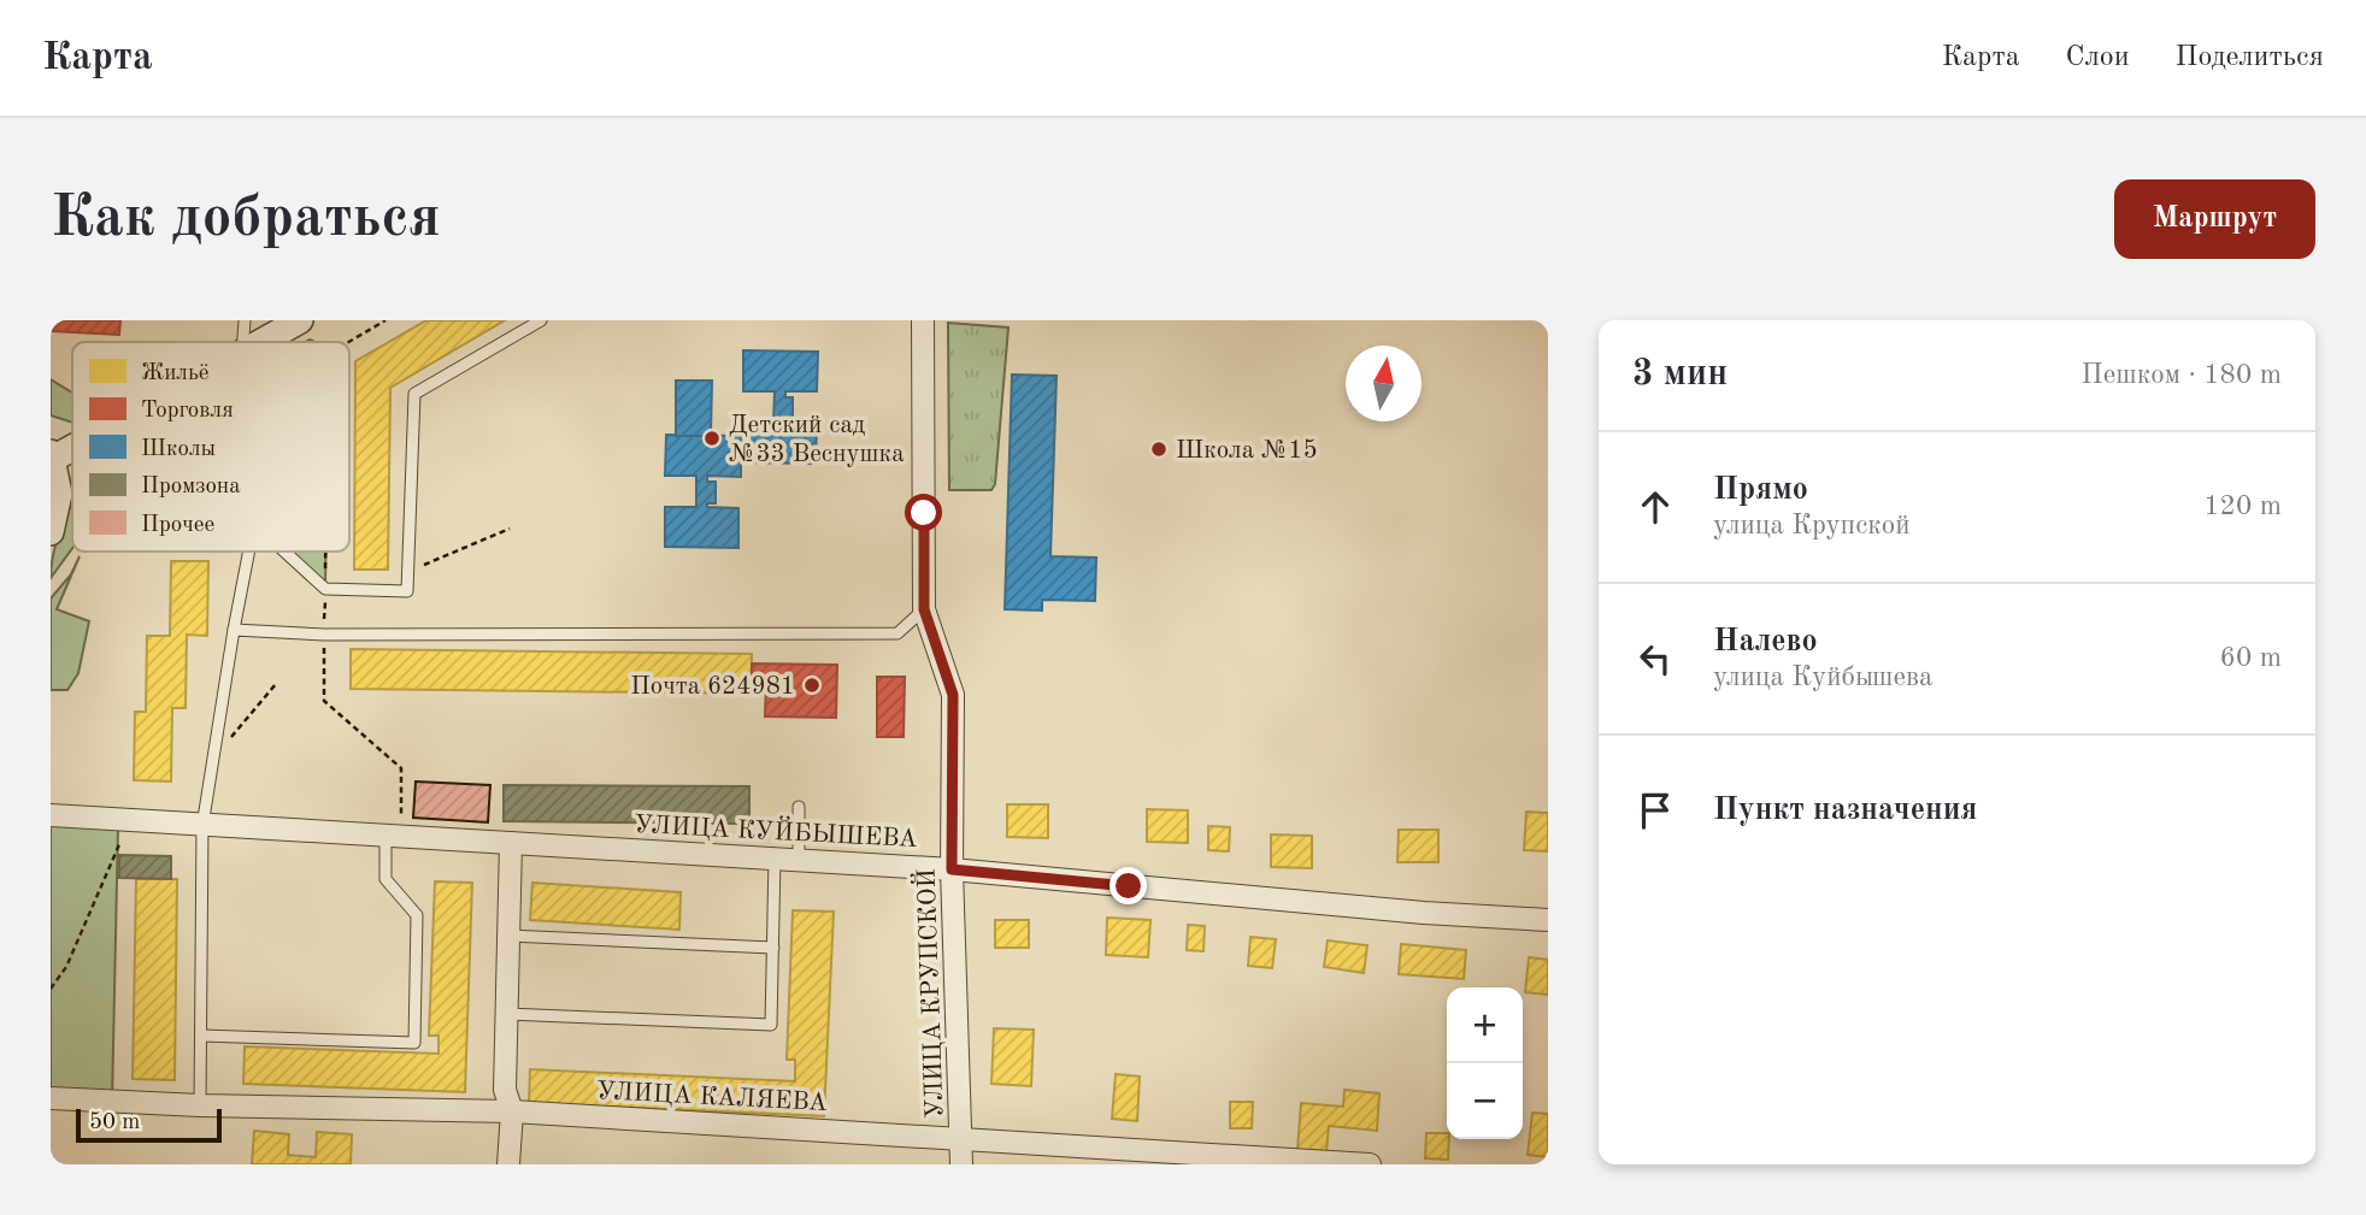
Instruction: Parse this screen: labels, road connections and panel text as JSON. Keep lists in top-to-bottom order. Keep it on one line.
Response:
{"streets":{"street":["УЛИЦА КУЙБЫШЕВА","УЛИЦА КРУПСКОЙ","УЛИЦА КАЛЯЕВА"]},"crossings":[["УЛИЦА КУЙБЫШЕВА","УЛИЦА КРУПСКОЙ"],["УЛИЦА КРУПСКОЙ","УЛИЦА КАЛЯЕВА"]],"places":["Детский сад №33 Веснушка","Школа №15","Почта 624981"],"legend":["Жильё","Торговля","Школы","Промзона","Прочее"],"scale_bar":"50 m","north":"top","page":{"header":"Карта","nav":["Карта","Слои","Поделиться"],"buttons":"Маршрут","title":"Как добраться","heading":["3 мин","Пешком · 180 m"],"list":[["Прямо","улица Крупской","120 m"],["Налево","улица Куйбышева","60 m"],"Пункт назначения"],"map_buttons":["+","−"],"scale":"50 m"}}
